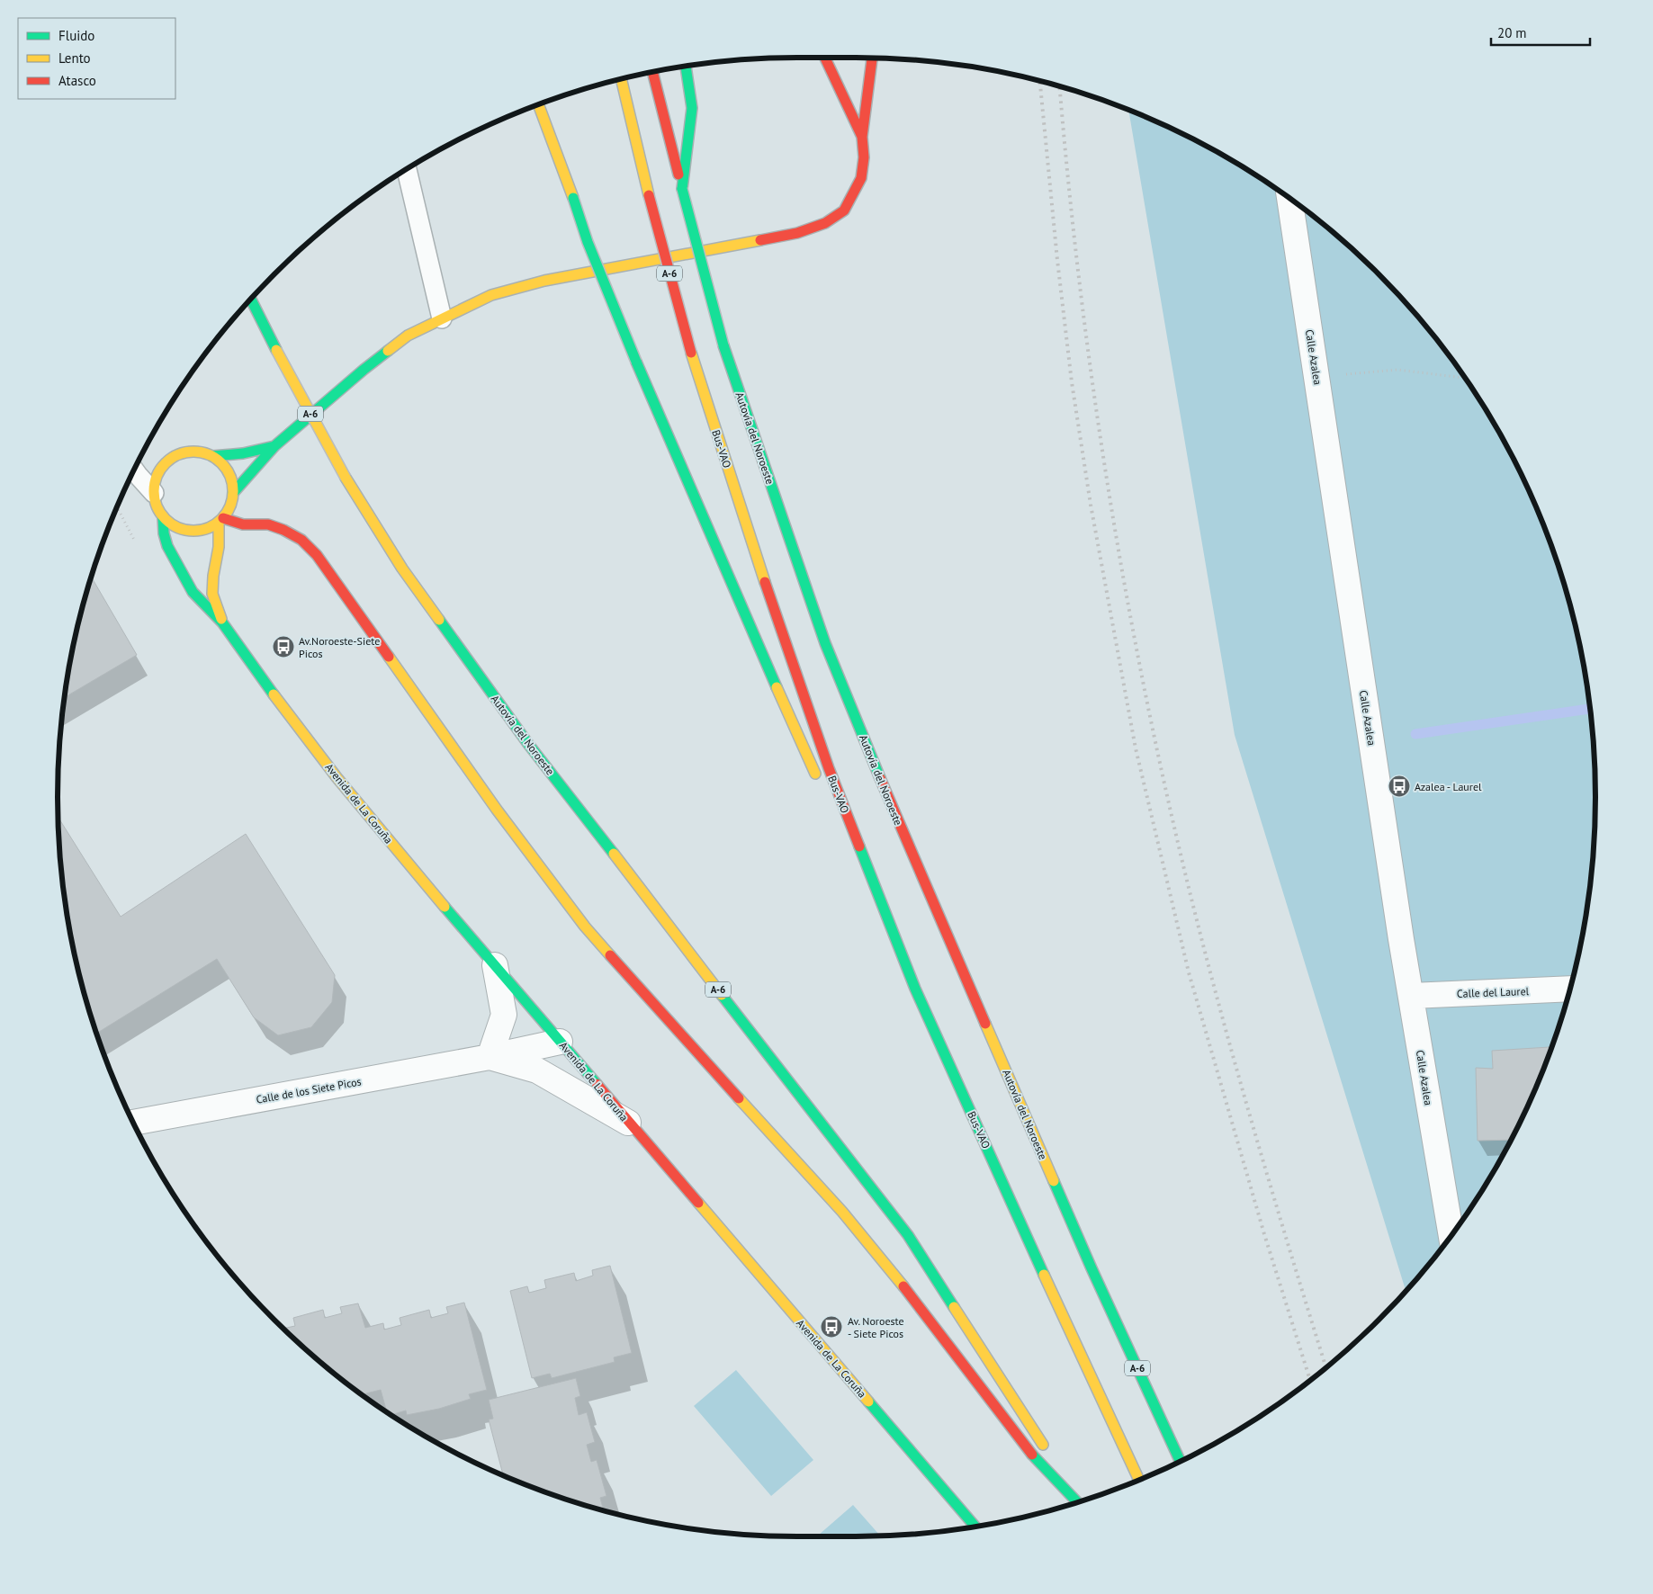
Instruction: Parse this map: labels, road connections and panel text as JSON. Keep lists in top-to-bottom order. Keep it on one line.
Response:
{"streets":{"main road":["A-6","Autovía del Noroeste","Bus-VAO","Avenida de La Coruña"],"street":["Calle Azalea","Calle del Laurel","Calle de los Siete Picos"]},"crossings":[["Calle Azalea","Calle del Laurel"],["Avenida de La Coruña","Calle de los Siete Picos"]],"places":{"bus stop":["Av.Noroeste-Siete Picos","Azalea - Laurel","Av. Noroeste - Siete Picos"]},"legend":["Fluido","Lento","Atasco"],"scale_bar":"20 m"}
